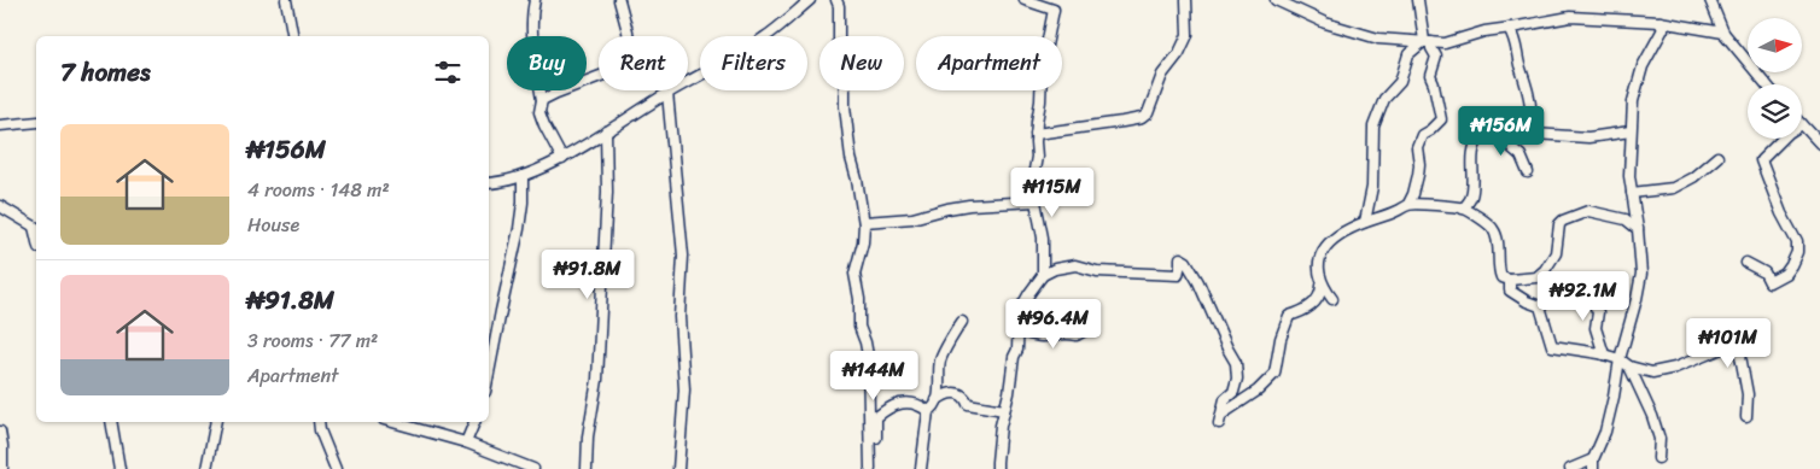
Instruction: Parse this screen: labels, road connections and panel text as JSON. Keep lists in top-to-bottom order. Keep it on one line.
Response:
{"north":"right","page":{"chip":["Buy","Rent","Filters","New","Apartment"],"heading":"7 homes","price":["₦156M","₦115M","₦91.8M","₦92.1M","₦96.4M","₦101M","₦144M"],"list":[{"name":"₦156M","note":"4 rooms · 148 m² · House"},{"name":"₦91.8M","note":"3 rooms · 77 m² · Apartment"}]}}
